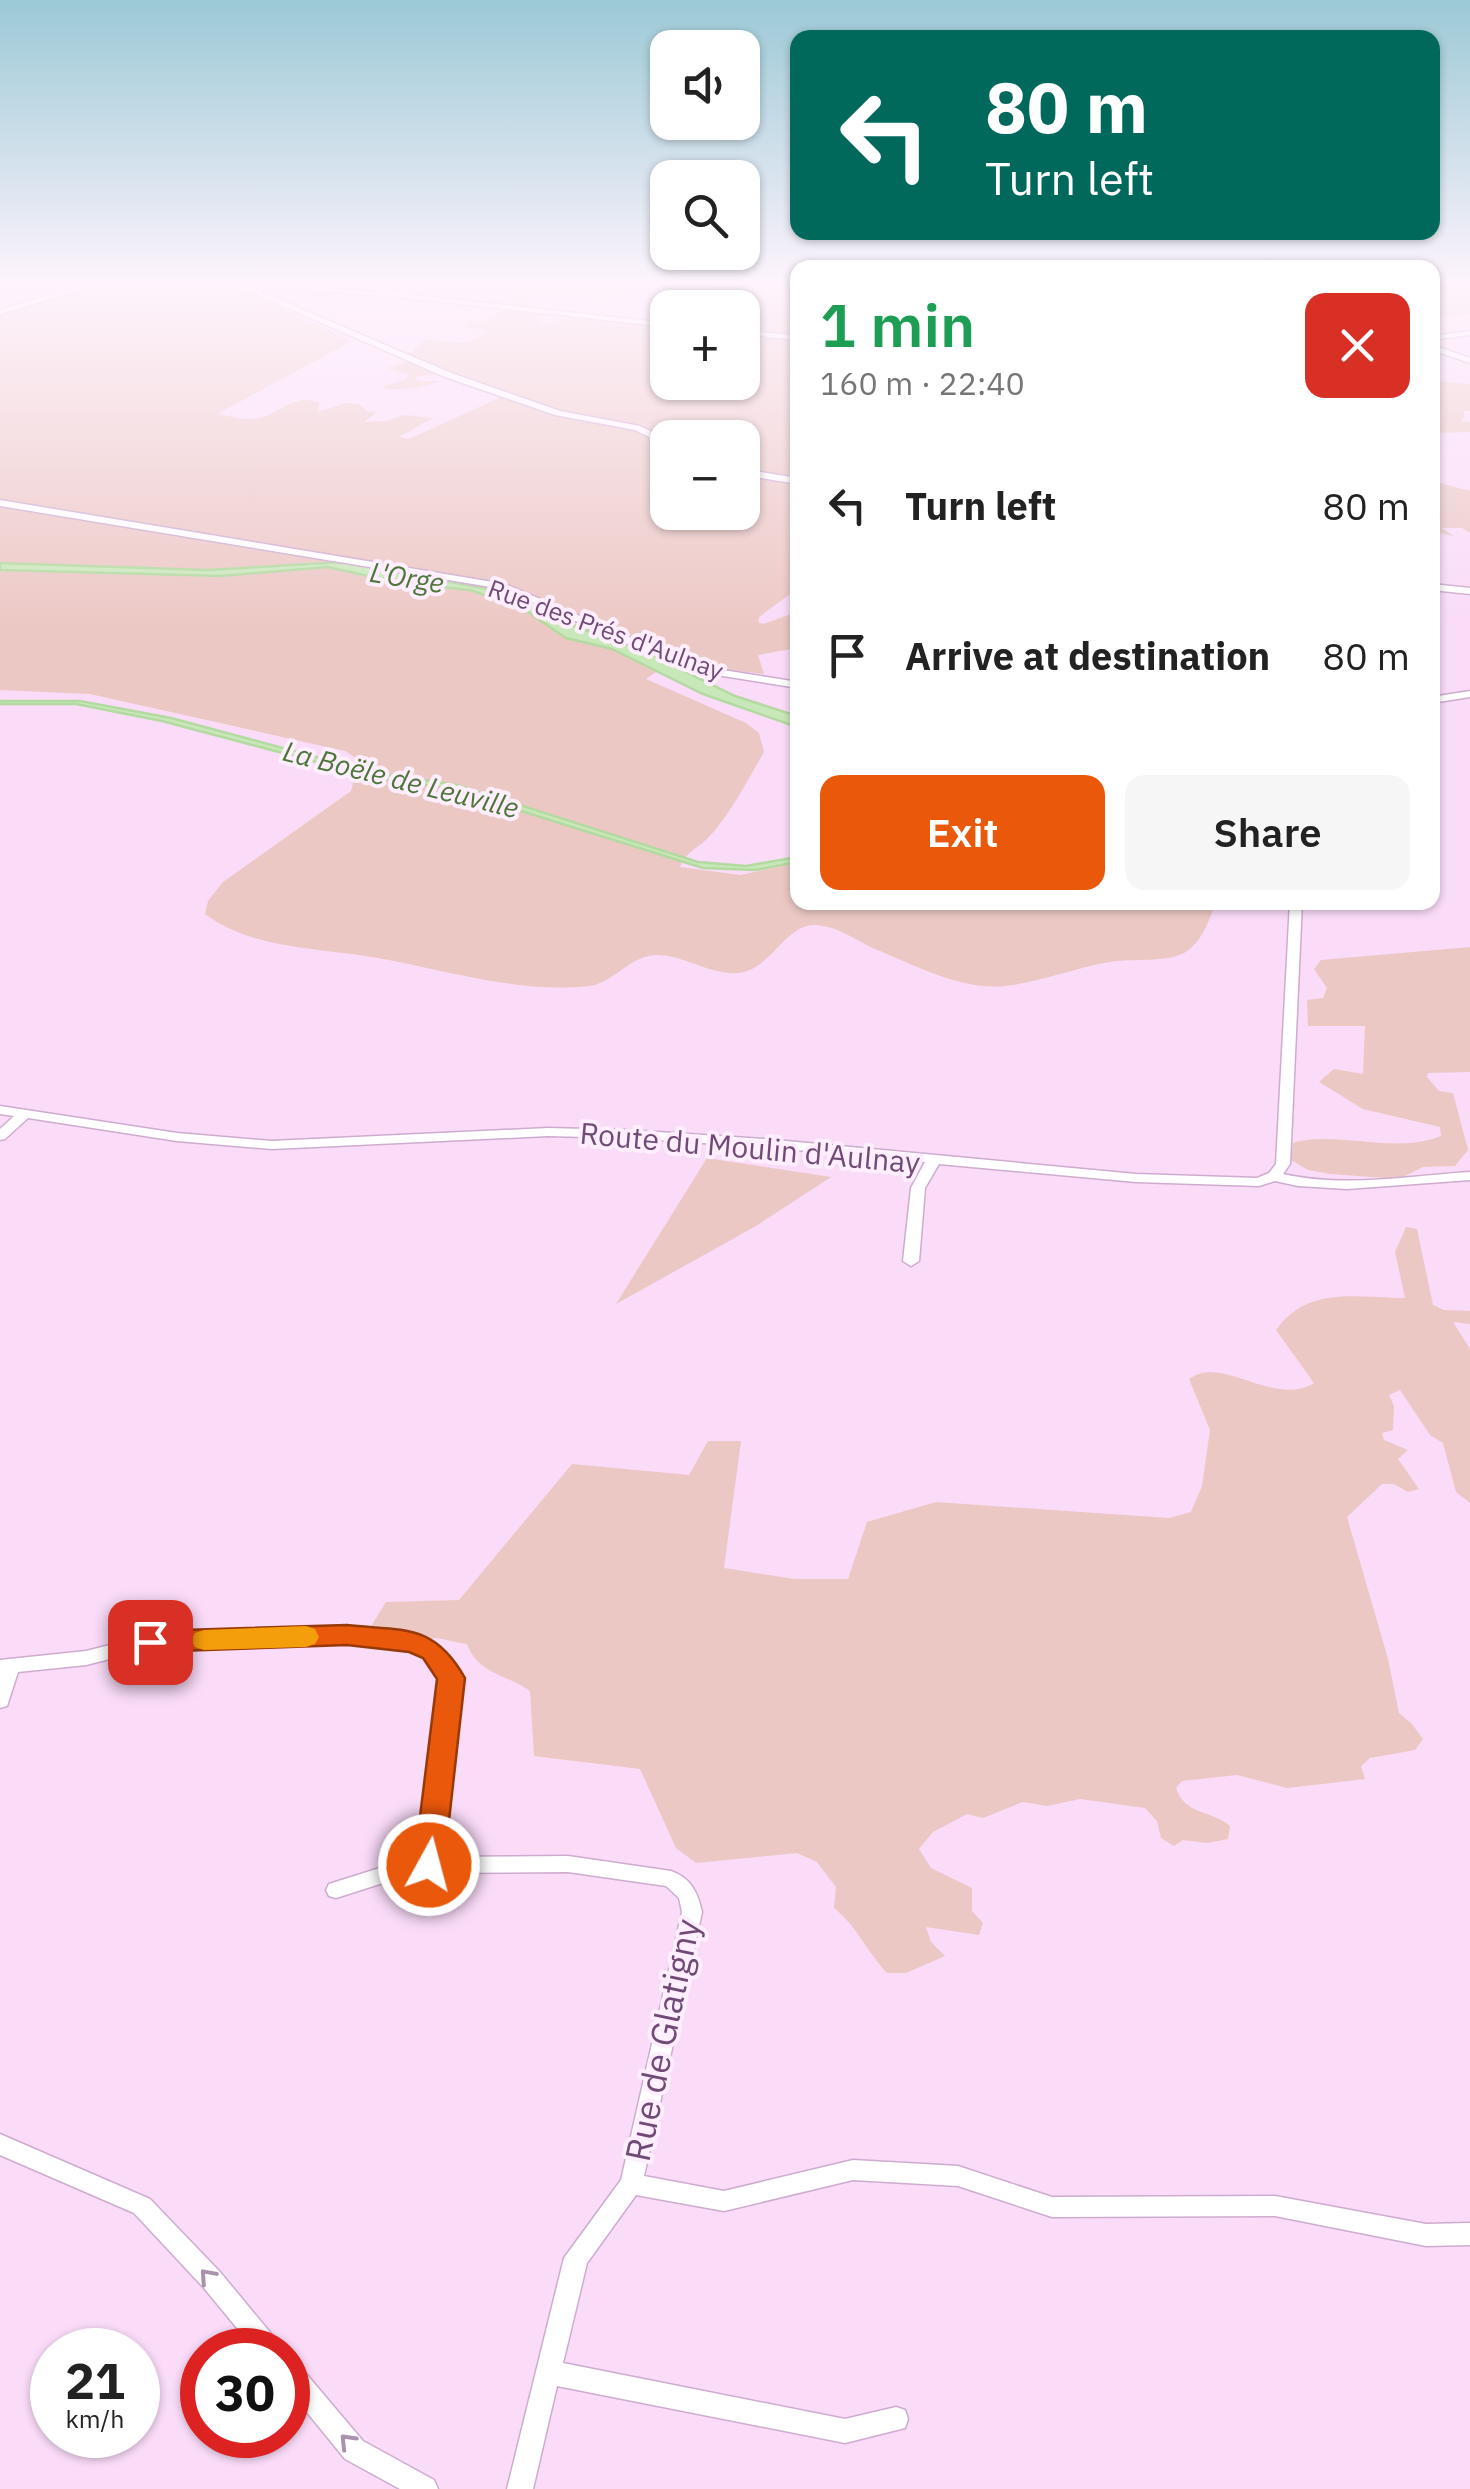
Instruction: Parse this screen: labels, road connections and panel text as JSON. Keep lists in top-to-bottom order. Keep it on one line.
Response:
{"streets":{"street":["Rue des Prés d'Aulnay","Route du Moulin d'Aulnay","Rue de Glatigny"]},"water":["L'Orge","La Boële de Leuville"],"page":{"map_buttons":["+","−"],"turn":["80 m","Turn left"],"heading":["1 min","160 m · 22:40"],"list":[{"name":"Turn left","value":"80 m"},{"name":"Arrive at destination","value":"80 m"}],"buttons":["Exit","Share"],"speed":"21 km/h","limit":"30"}}
